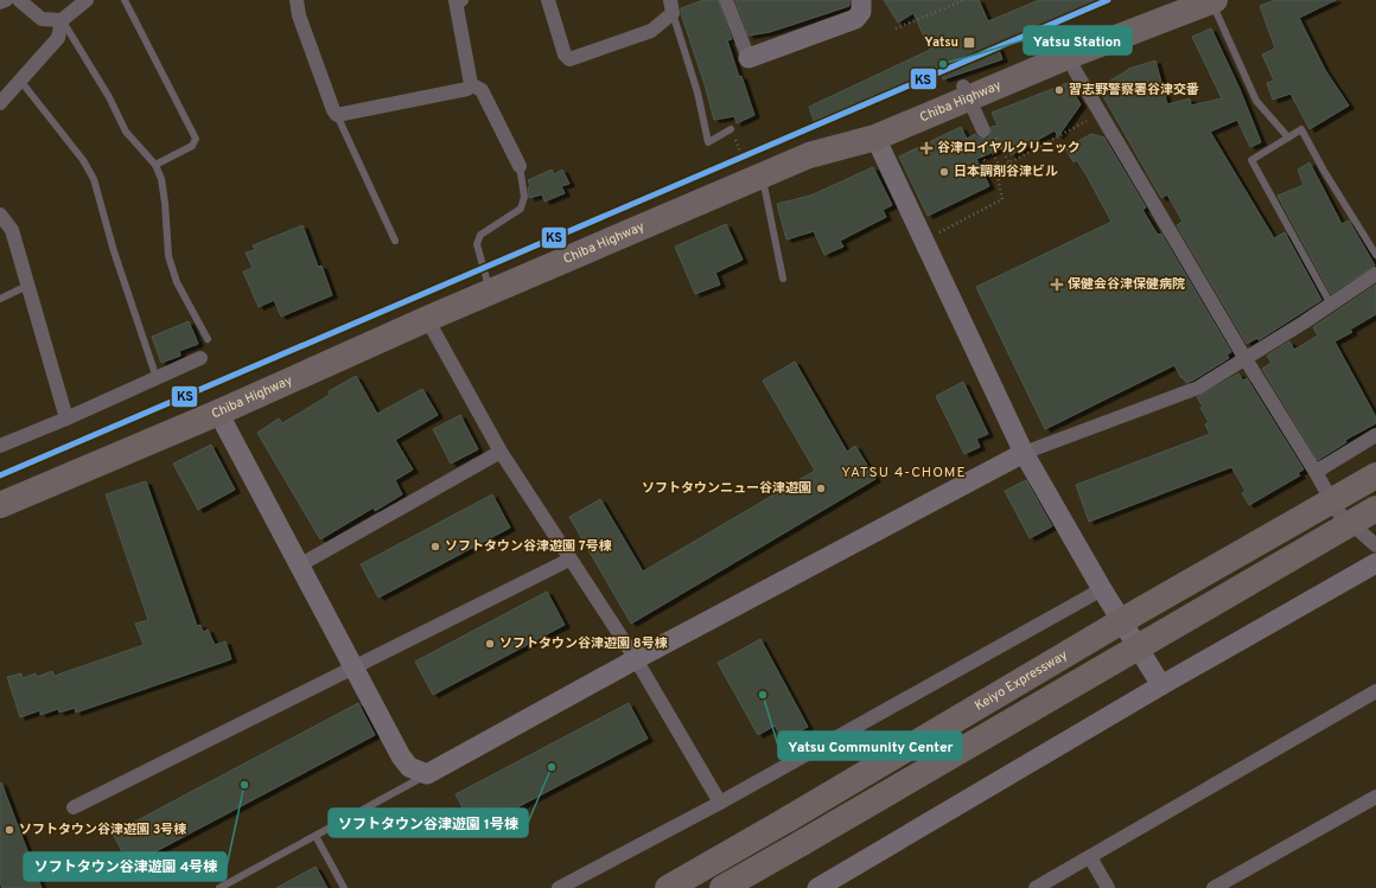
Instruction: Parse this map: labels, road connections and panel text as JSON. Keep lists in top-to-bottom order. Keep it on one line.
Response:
{"streets":{"highway":["Chiba Highway","Keiyo Expressway"]},"districts":["YATSU 4-CHOME"],"places":{"transit":["Yatsu"],"other":["Yatsu Station","習志野警察署谷津交番","日本調剤谷津ビル","ソフトタウンニュー谷津遊園","ソフトタウン谷津遊園 7号棟","ソフトタウン谷津遊園 8号棟","Yatsu Community Center","ソフトタウン谷津遊園 1号棟","ソフトタウン谷津遊園 4号棟","ソフトタウン谷津遊園 3号棟"],"health":["谷津ロイヤルクリニック","保健会谷津保健病院"]},"lines":["transit line KS"]}
